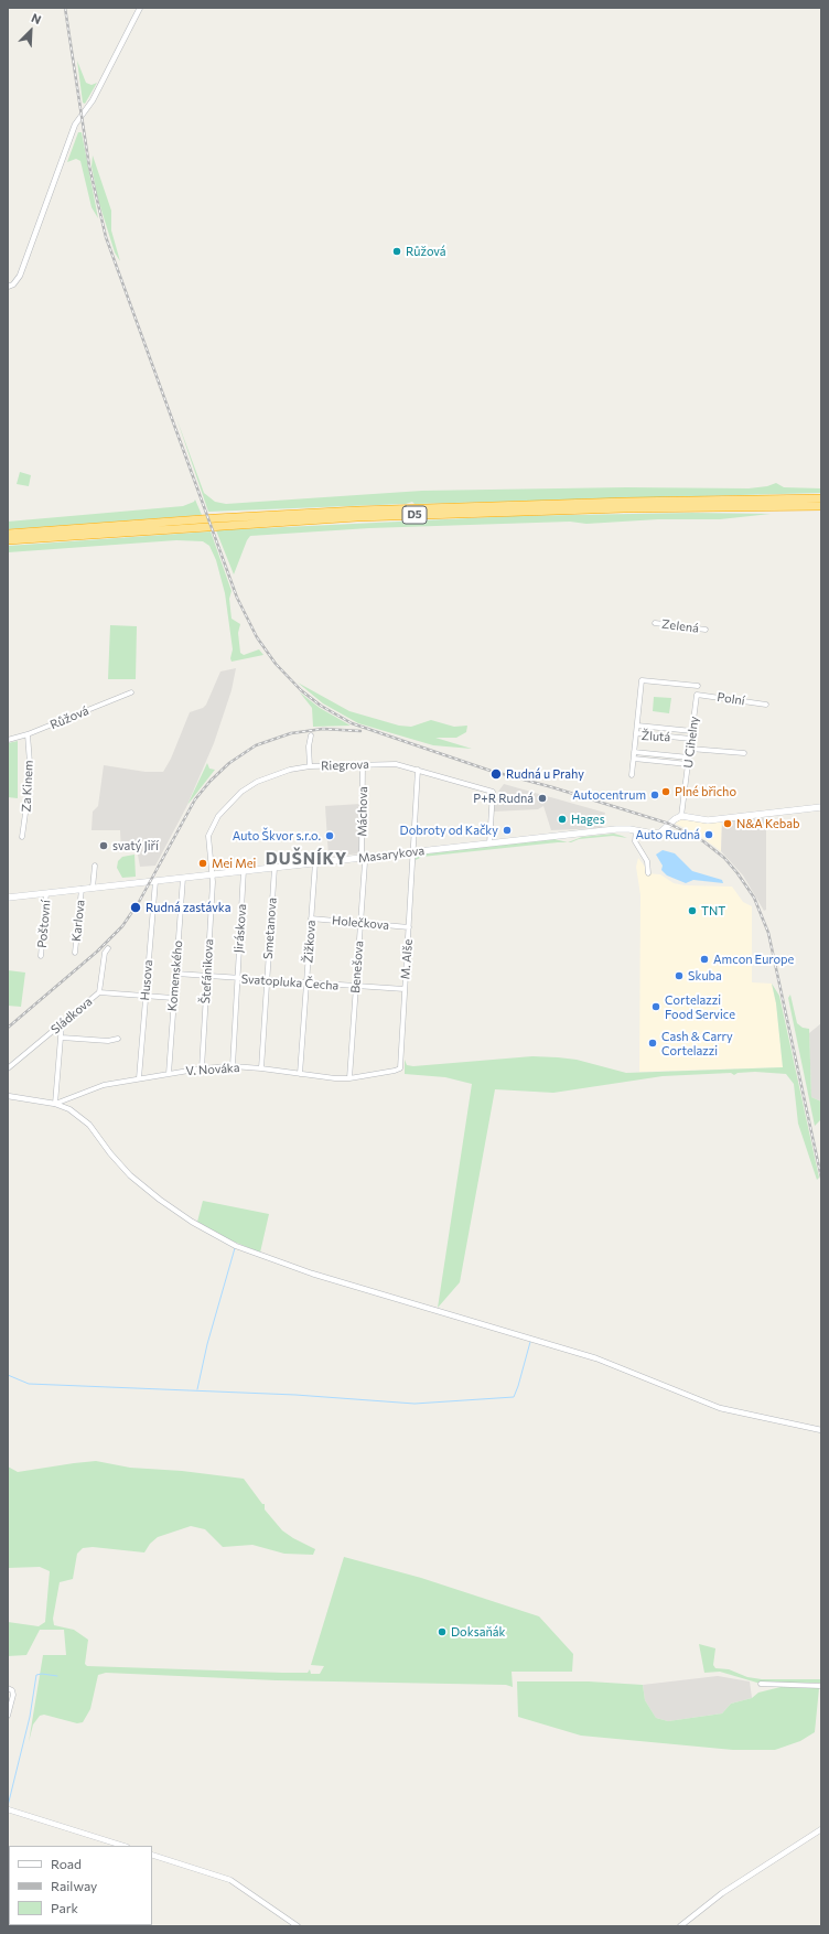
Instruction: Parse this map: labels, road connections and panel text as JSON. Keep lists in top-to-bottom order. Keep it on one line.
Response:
{"streets":{"highway":["D5"],"main road":["Masarykova"],"street":["Zelená","Polní","Růžová","Žlutá","U Cihelny","Riegrova","Za Kinem","Máchova","Karlova","Holečkova","Poštovní","Jiráskova","Smetanova","Žižkova","M. Alše","Benešova","Štefánikova","Komenského","Husova","Svatopluka Čecha","Sládkova","V. Nováka"]},"crossings":[["Polní","U Cihelny"],["Růžová","Za Kinem"],["Žlutá","U Cihelny"],["U Cihelny","Masarykova"],["Riegrova","Máchova"],["Riegrova","Masarykova"],["Riegrova","M. Alše"],["Riegrova","Štefánikova"],["Máchova","Masarykova"],["Máchova","Benešova"],["Masarykova","Karlova"],["Masarykova","Poštovní"],["Masarykova","Jiráskova"],["Masarykova","Smetanova"],["Masarykova","Žižkova"],["Masarykova","M. Alše"],["Masarykova","Benešova"],["Masarykova","Štefánikova"],["Masarykova","Komenského"],["Masarykova","Husova"],["Holečkova","Žižkova"],["Holečkova","M. Alše"],["Holečkova","Benešova"],["Jiráskova","Svatopluka Čecha"],["Jiráskova","V. Nováka"],["Smetanova","Svatopluka Čecha"],["Smetanova","V. Nováka"],["Žižkova","Svatopluka Čecha"],["Žižkova","V. Nováka"],["M. Alše","Svatopluka Čecha"],["M. Alše","V. Nováka"],["Benešova","Svatopluka Čecha"],["Benešova","V. Nováka"],["Štefánikova","Svatopluka Čecha"],["Štefánikova","V. Nováka"],["Komenského","Svatopluka Čecha"],["Komenského","Sládkova"],["Komenského","V. Nováka"],["Husova","Sládkova"],["Husova","V. Nováka"]],"districts":["DUŠNÍKY"],"places":["Růžová","Rudná u Prahy","Plné břicho","Autocentrum","P+R Rudná","Hages","N&A Kebab","Dobroty od Kačky","Auto Rudná","Auto Škvor s.r.o.","svatý Jiří","Mei Mei","Rudná zastávka","TNT","Amcon Europe","Skuba","Cortelazzi Food Service","Cash & Carry Cortelazzi","Doksaňák"],"legend":["Road","Railway","Park"],"north":"top right"}
